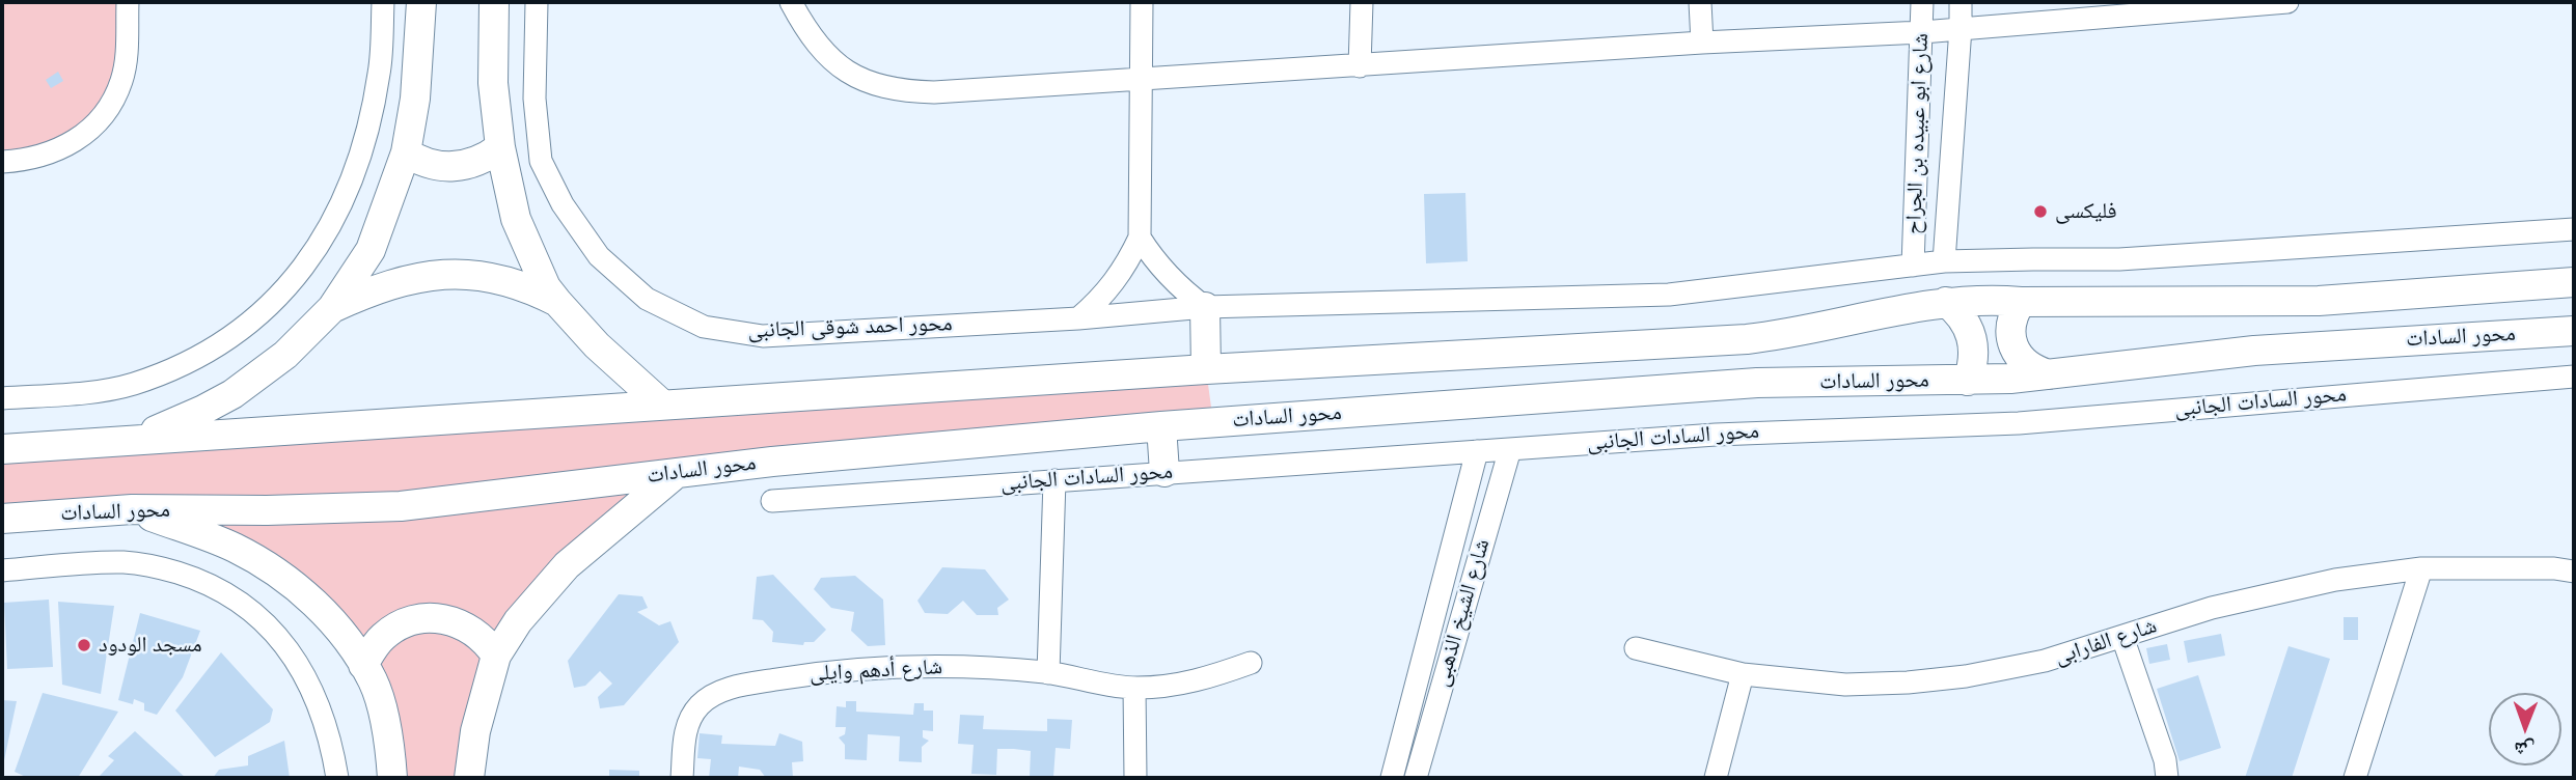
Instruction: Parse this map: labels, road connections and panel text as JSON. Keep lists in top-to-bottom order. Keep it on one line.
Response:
{"streets":{"main road":["محور السادات"],"street":["شارع ابو عبيده بن الجراح","محور احمد شوقى الجانبى","محور السادات الجانبى","شارع الشيخ الذهبى","شارع الفارابى","شارع أدهم وايلى"]},"crossings":[["محور السادات الجانبى","شارع الشيخ الذهبى"]],"places":["فليكسى","مسجد الودود"],"north":"bottom"}
